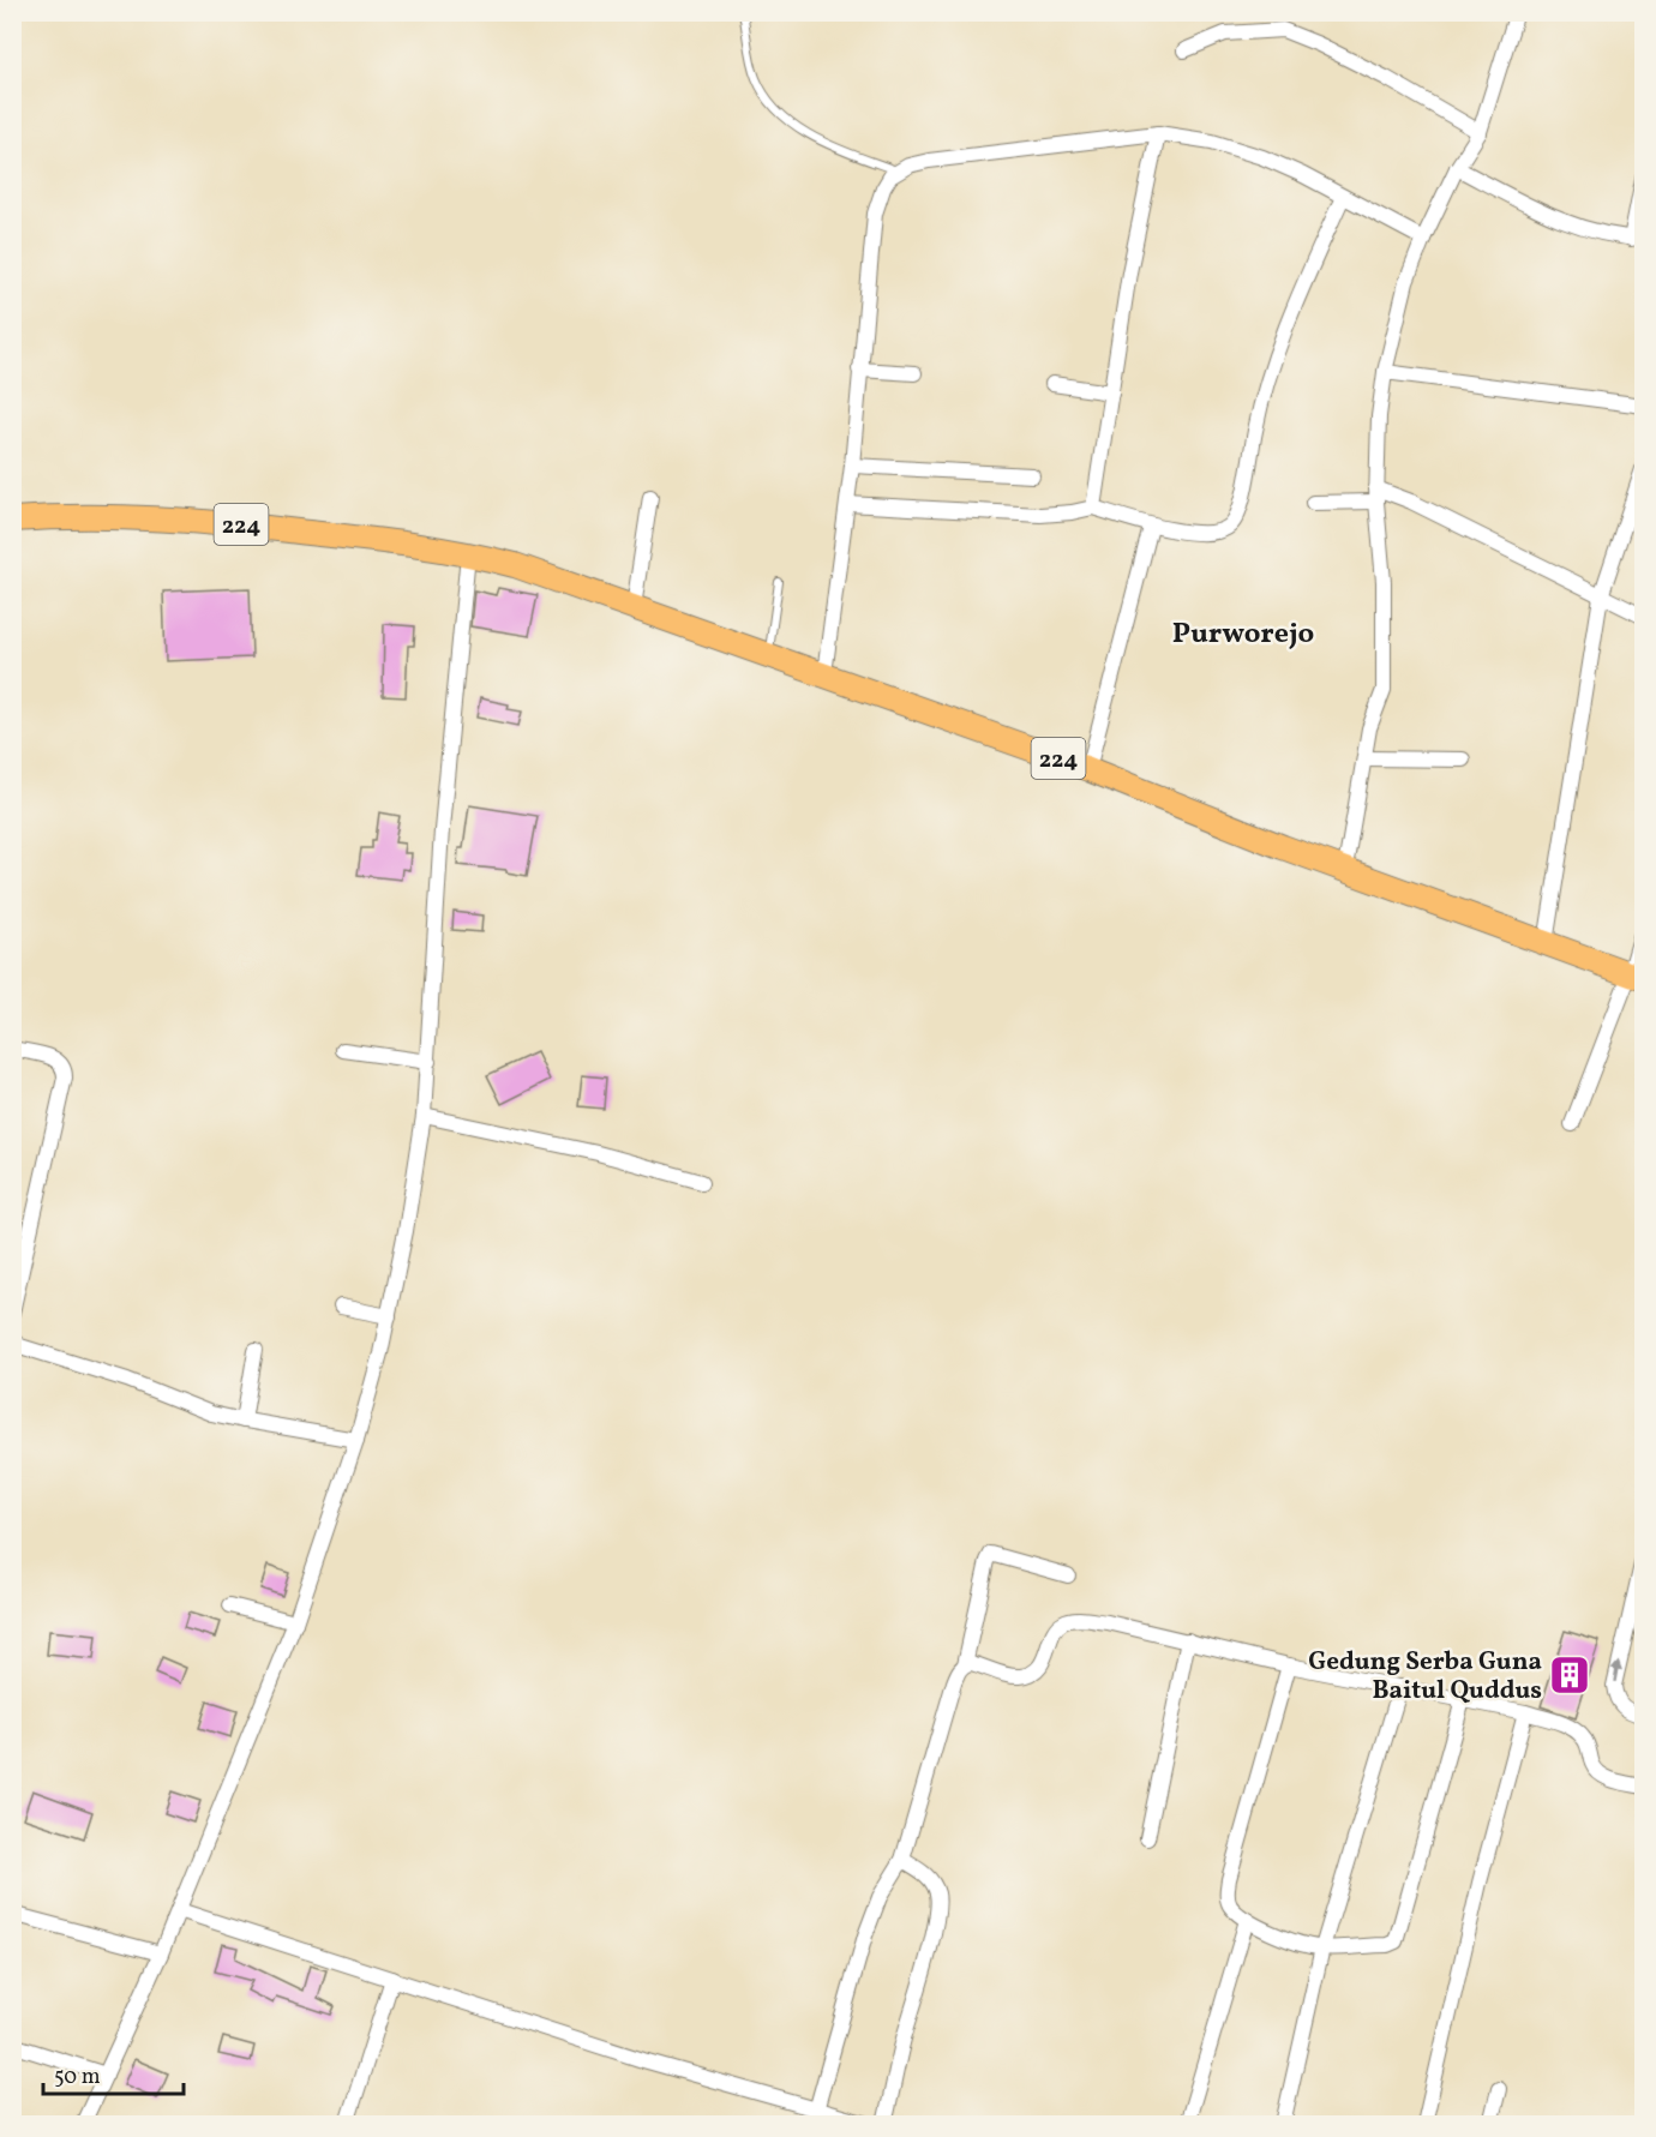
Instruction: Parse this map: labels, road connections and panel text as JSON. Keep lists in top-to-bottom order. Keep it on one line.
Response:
{"streets":{"main road":["224"]},"districts":["Purworejo"],"places":{"building":["Gedung Serba Guna Baitul Quddus"]},"scale_bar":"50 m"}
